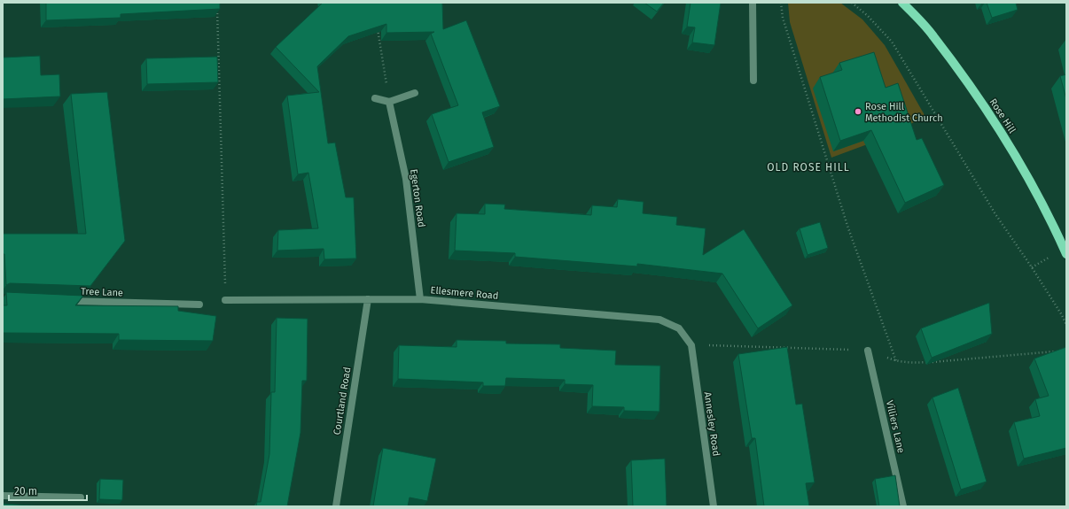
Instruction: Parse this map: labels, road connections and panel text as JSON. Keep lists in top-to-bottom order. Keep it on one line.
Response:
{"streets":{"main road":["Rose Hill"],"street":["Egerton Road","Tree Lane","Ellesmere Road","Courtland Road","Annesley Road","Villiers Lane"]},"crossings":[["Egerton Road","Ellesmere Road"],["Ellesmere Road","Courtland Road"],["Ellesmere Road","Annesley Road"]],"districts":["OLD ROSE HILL"],"places":["Rose Hill Methodist Church"],"scale_bar":"20 m"}
